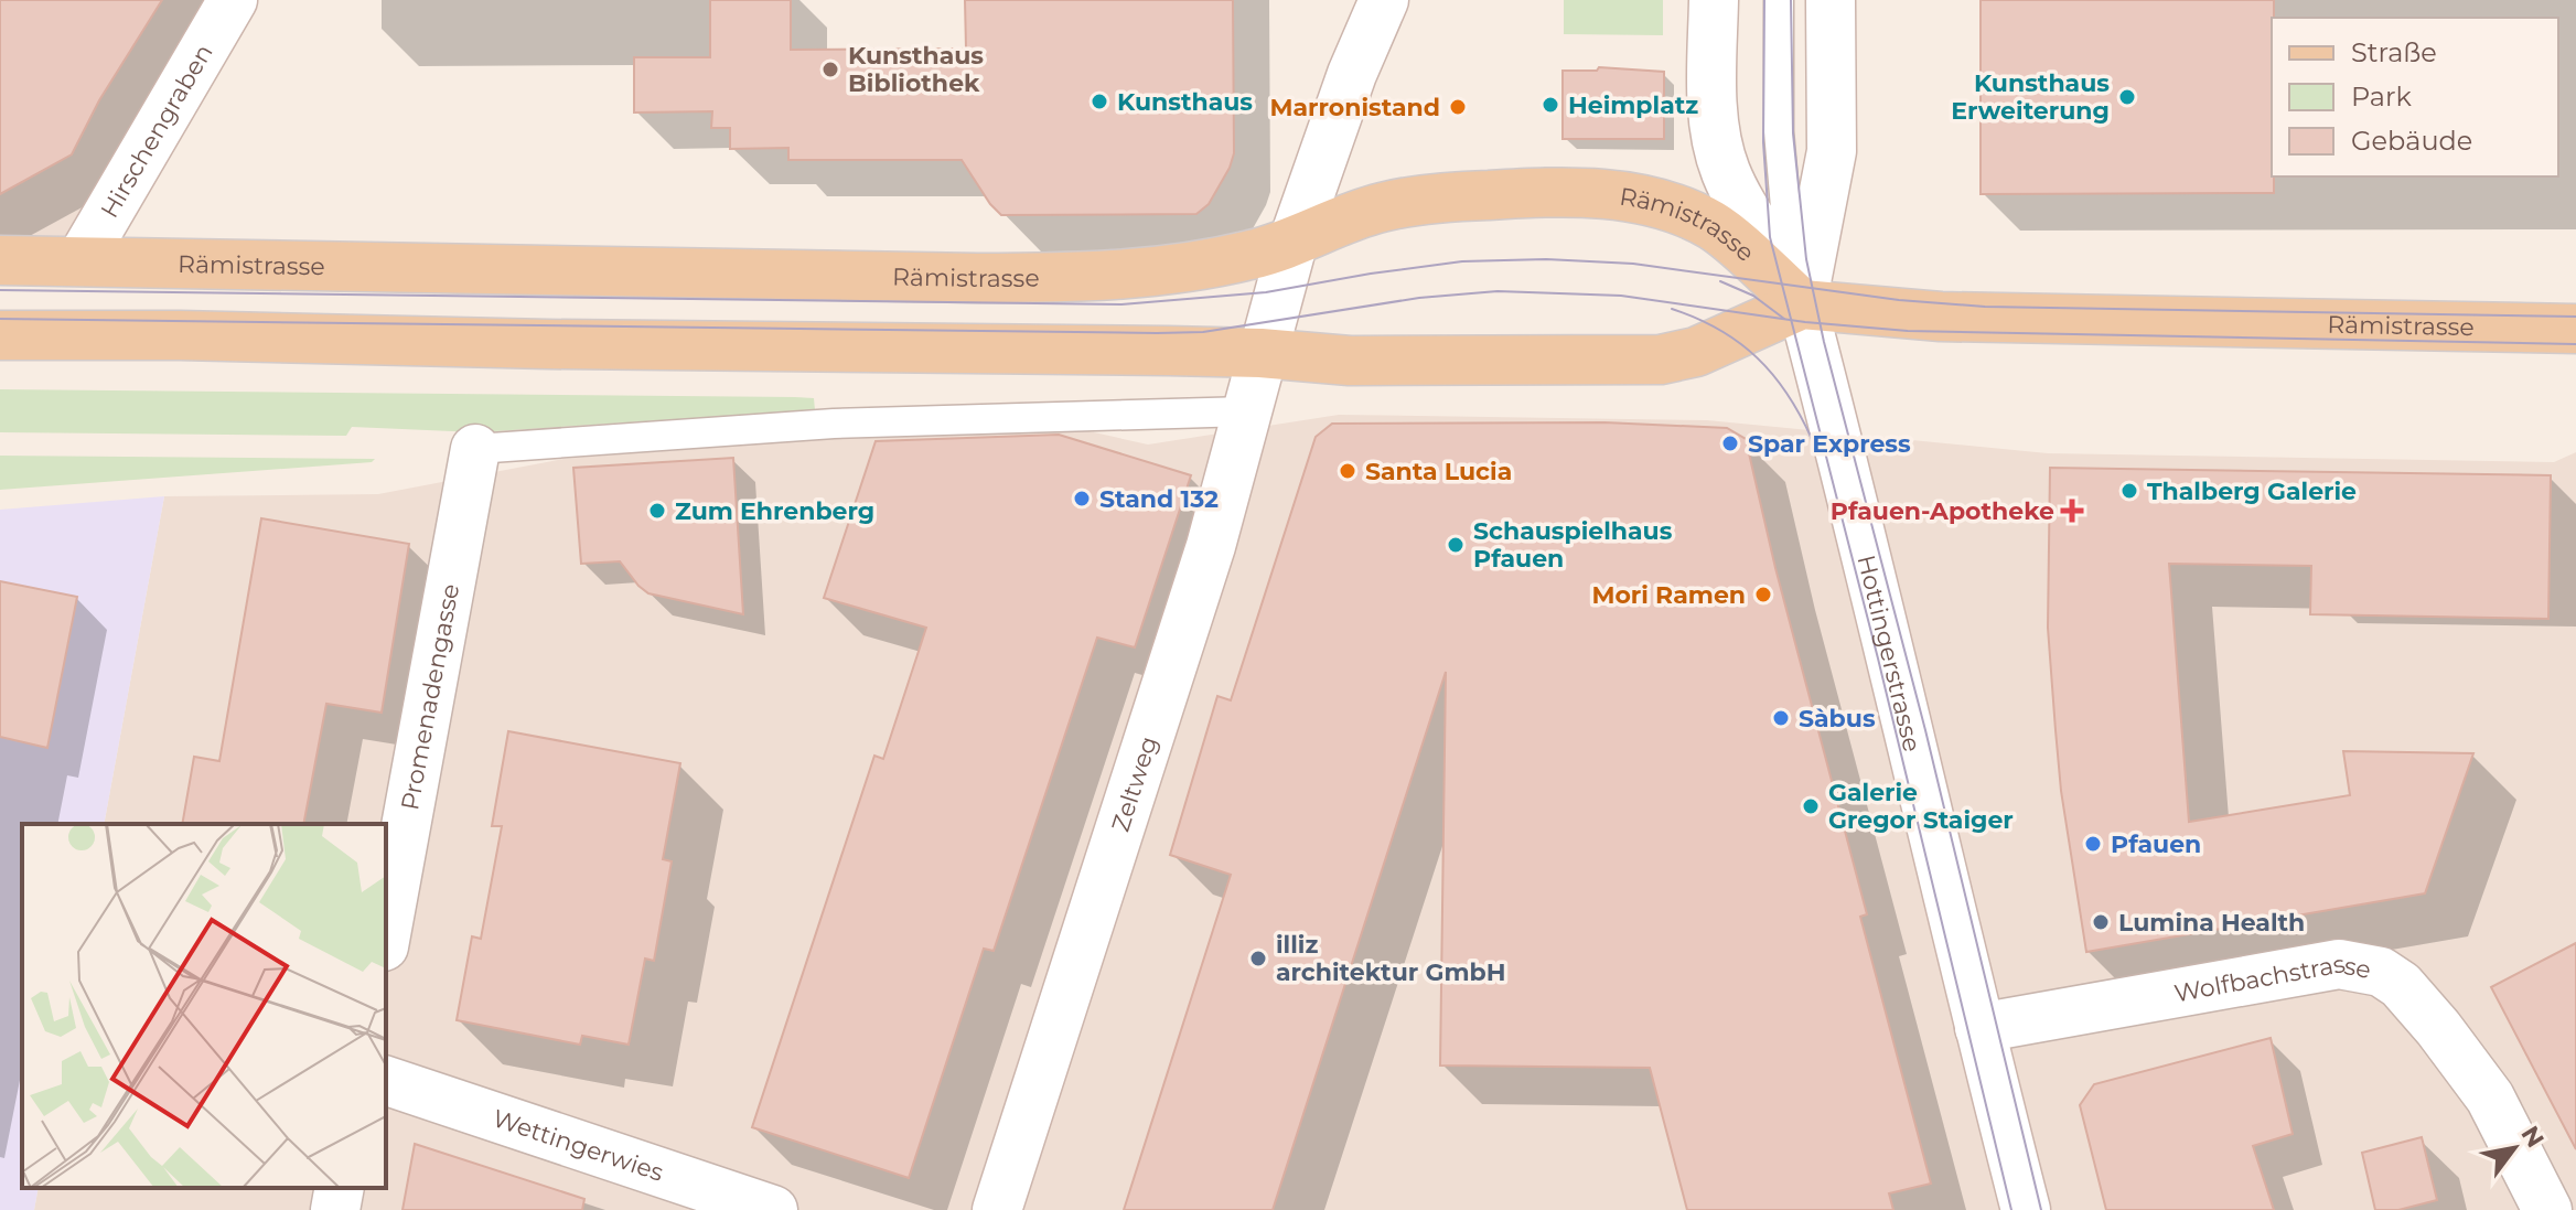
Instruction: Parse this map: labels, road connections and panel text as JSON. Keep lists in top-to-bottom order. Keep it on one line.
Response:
{"streets":{"main road":["Rämistrasse"],"street":["Hirschengraben","Hottingerstrasse","Promenadengasse","Zeltweg","Wolfbachstrasse","Wettingerwies"]},"crossings":[["Hirschengraben","Rämistrasse"],["Rämistrasse","Hottingerstrasse"],["Rämistrasse","Zeltweg"],["Hottingerstrasse","Wolfbachstrasse"]],"places":{"other":["Kunsthaus Bibliothek","Kunsthaus Erweiterung","Kunsthaus","Heimplatz","Marronistand","Spar Express","Santa Lucia","Thalberg Galerie","Stand 132","Zum Ehrenberg","Schauspielhaus Pfauen","Mori Ramen","Sàbus","Galerie Gregor Staiger","Pfauen","Lumina Health","illiz architektur GmbH"],"health":["Pfauen-Apotheke"]},"legend":["Straße","Park","Gebäude"],"north":"top right"}
